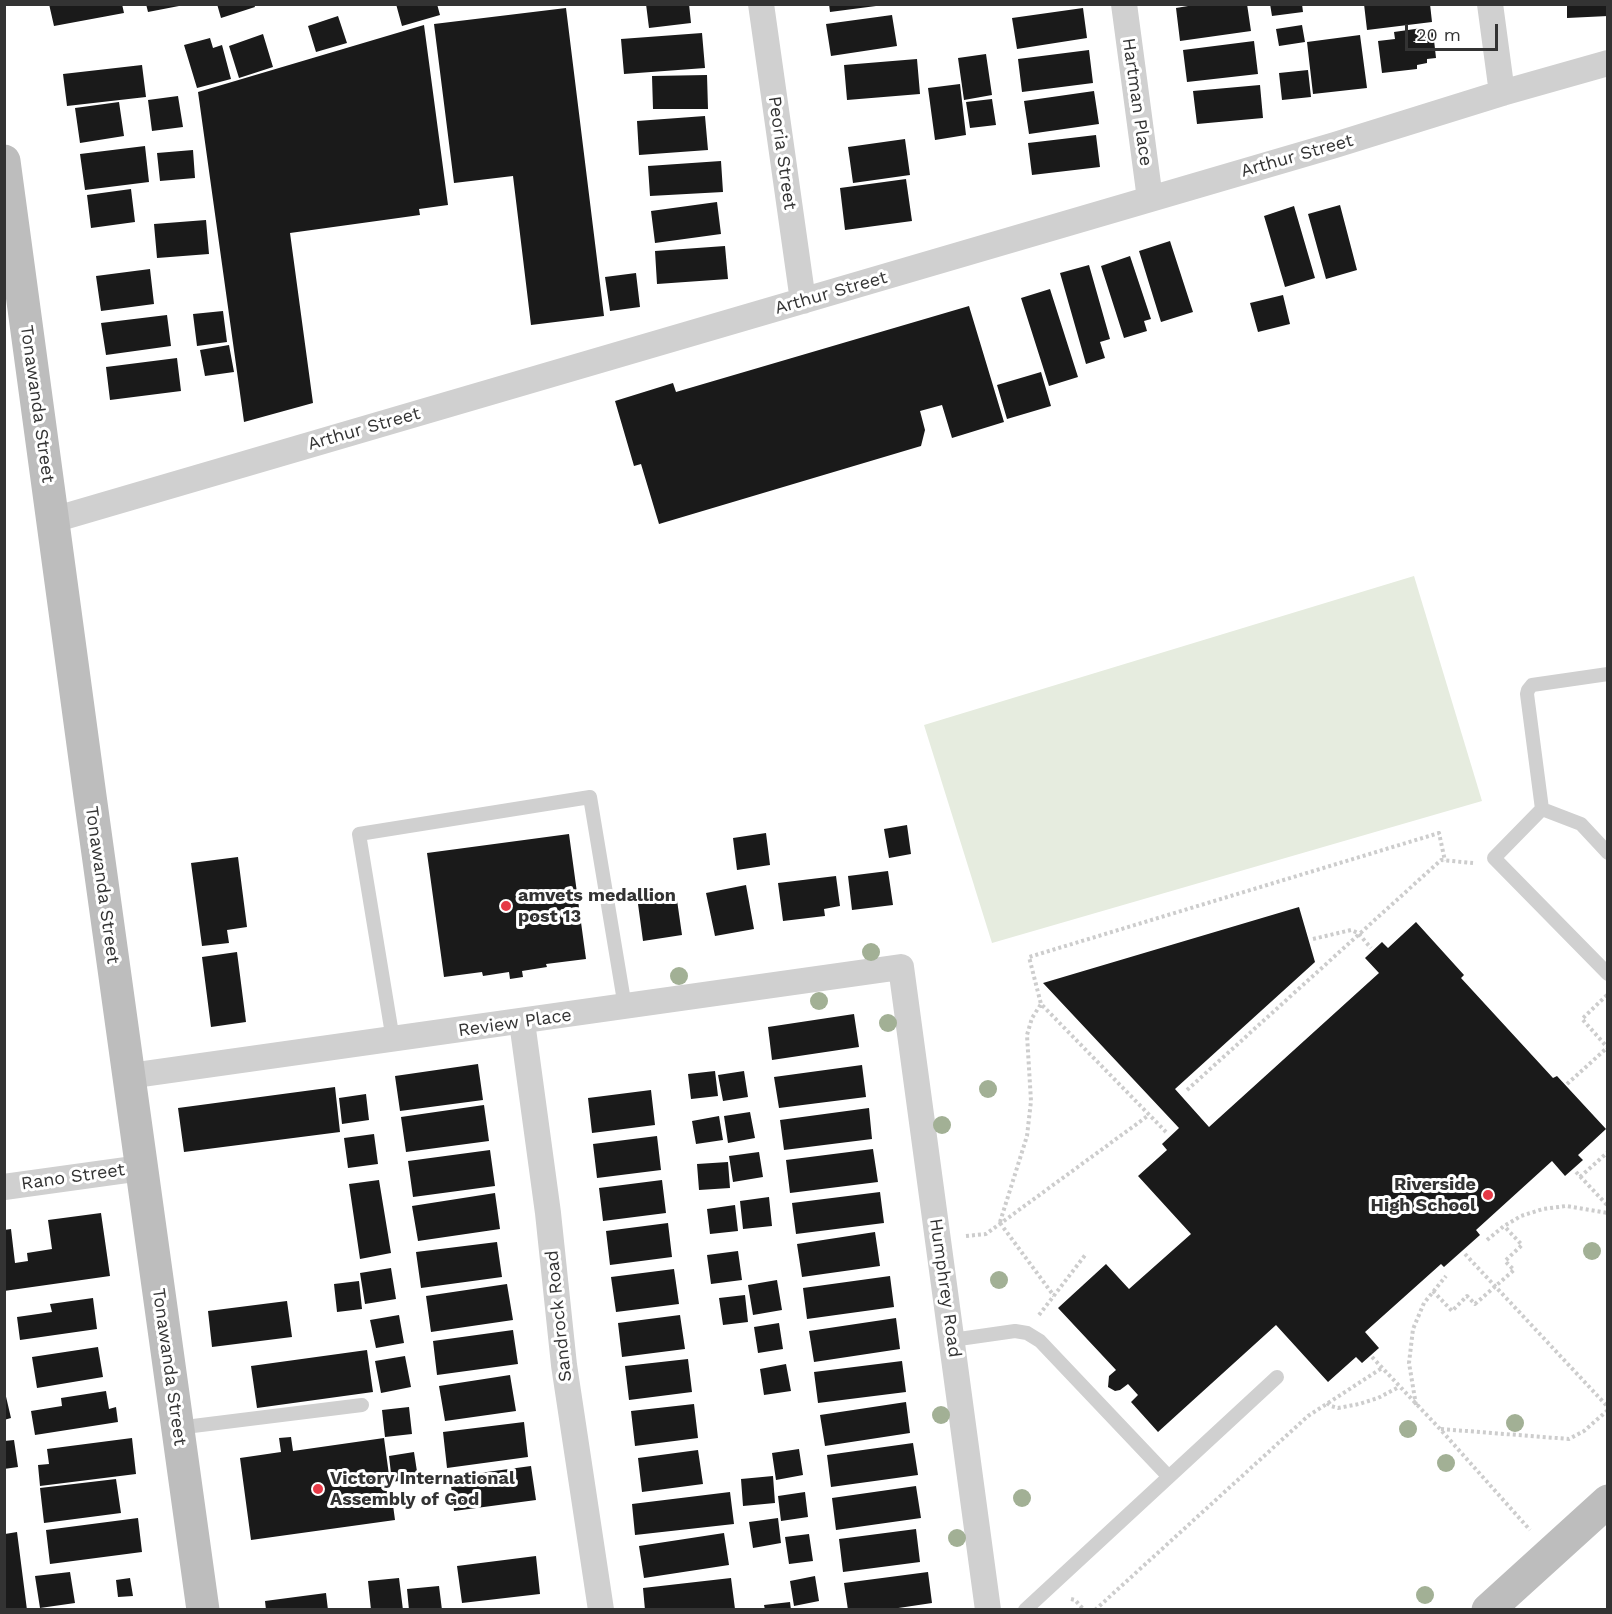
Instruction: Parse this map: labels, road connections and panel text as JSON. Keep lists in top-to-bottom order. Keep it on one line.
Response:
{"streets":{"street":["Hartman Place","Peoria Street","Arthur Street","Tonawanda Street","Review Place","Rano Street","Humphrey Road","Sandrock Road"]},"crossings":[["Hartman Place","Arthur Street"],["Peoria Street","Arthur Street"],["Arthur Street","Tonawanda Street"],["Tonawanda Street","Review Place"],["Tonawanda Street","Rano Street"],["Review Place","Humphrey Road"],["Review Place","Sandrock Road"]],"places":["amvets medallion post 13","Riverside High School","Victory International Assembly of God"],"scale_bar":"20 m"}
